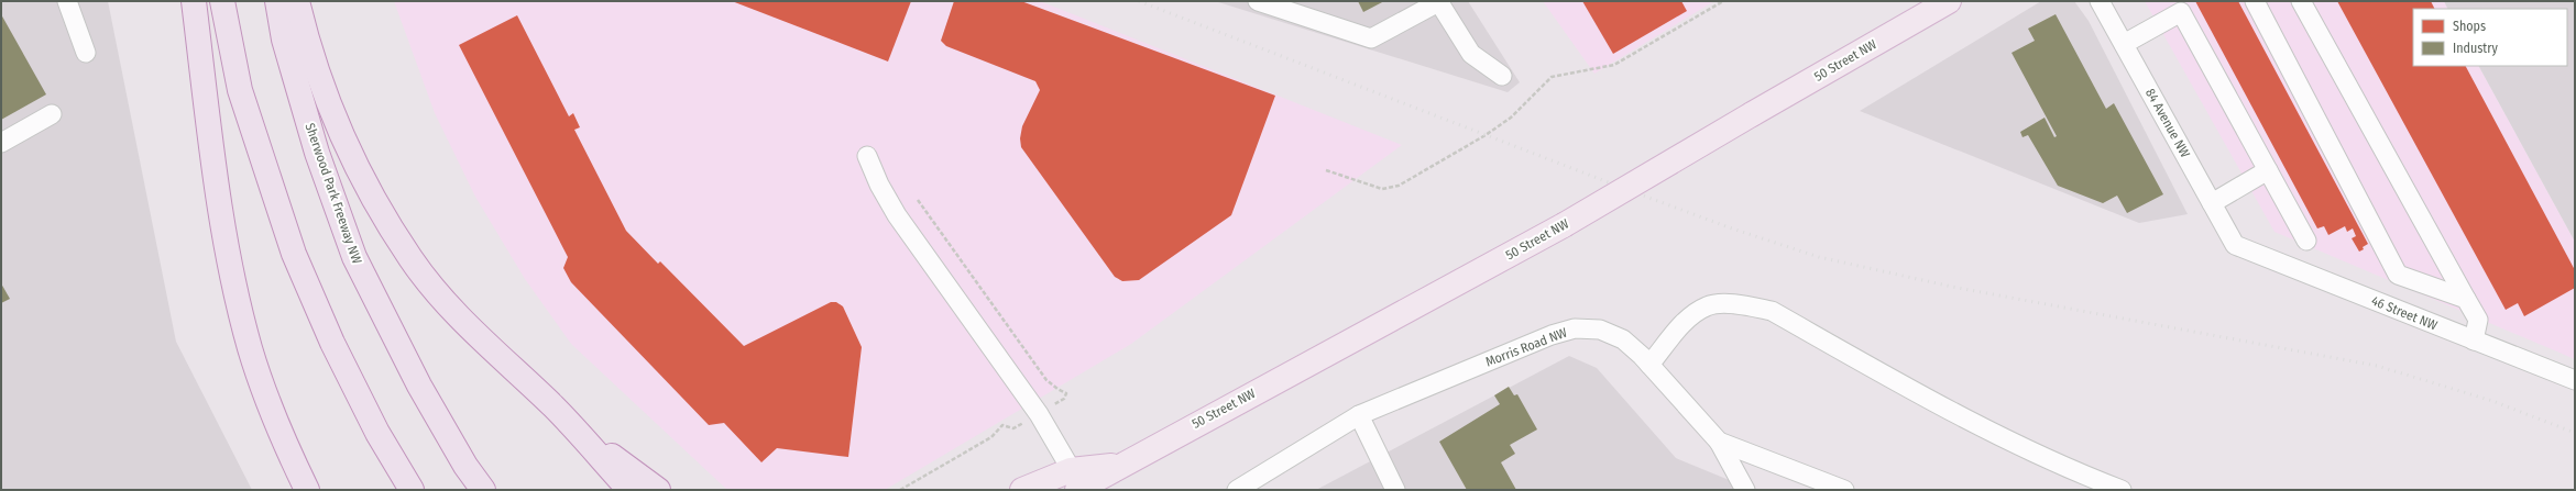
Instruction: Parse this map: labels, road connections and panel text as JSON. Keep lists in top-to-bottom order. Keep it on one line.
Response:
{"streets":{"highway":["Sherwood Park Freeway NW"],"main road":["50 Street NW"],"street":["84 Avenue NW","46 Street NW","Morris Road NW"]},"crossings":[["84 Avenue NW","46 Street NW"]],"legend":["Shops","Industry"]}
